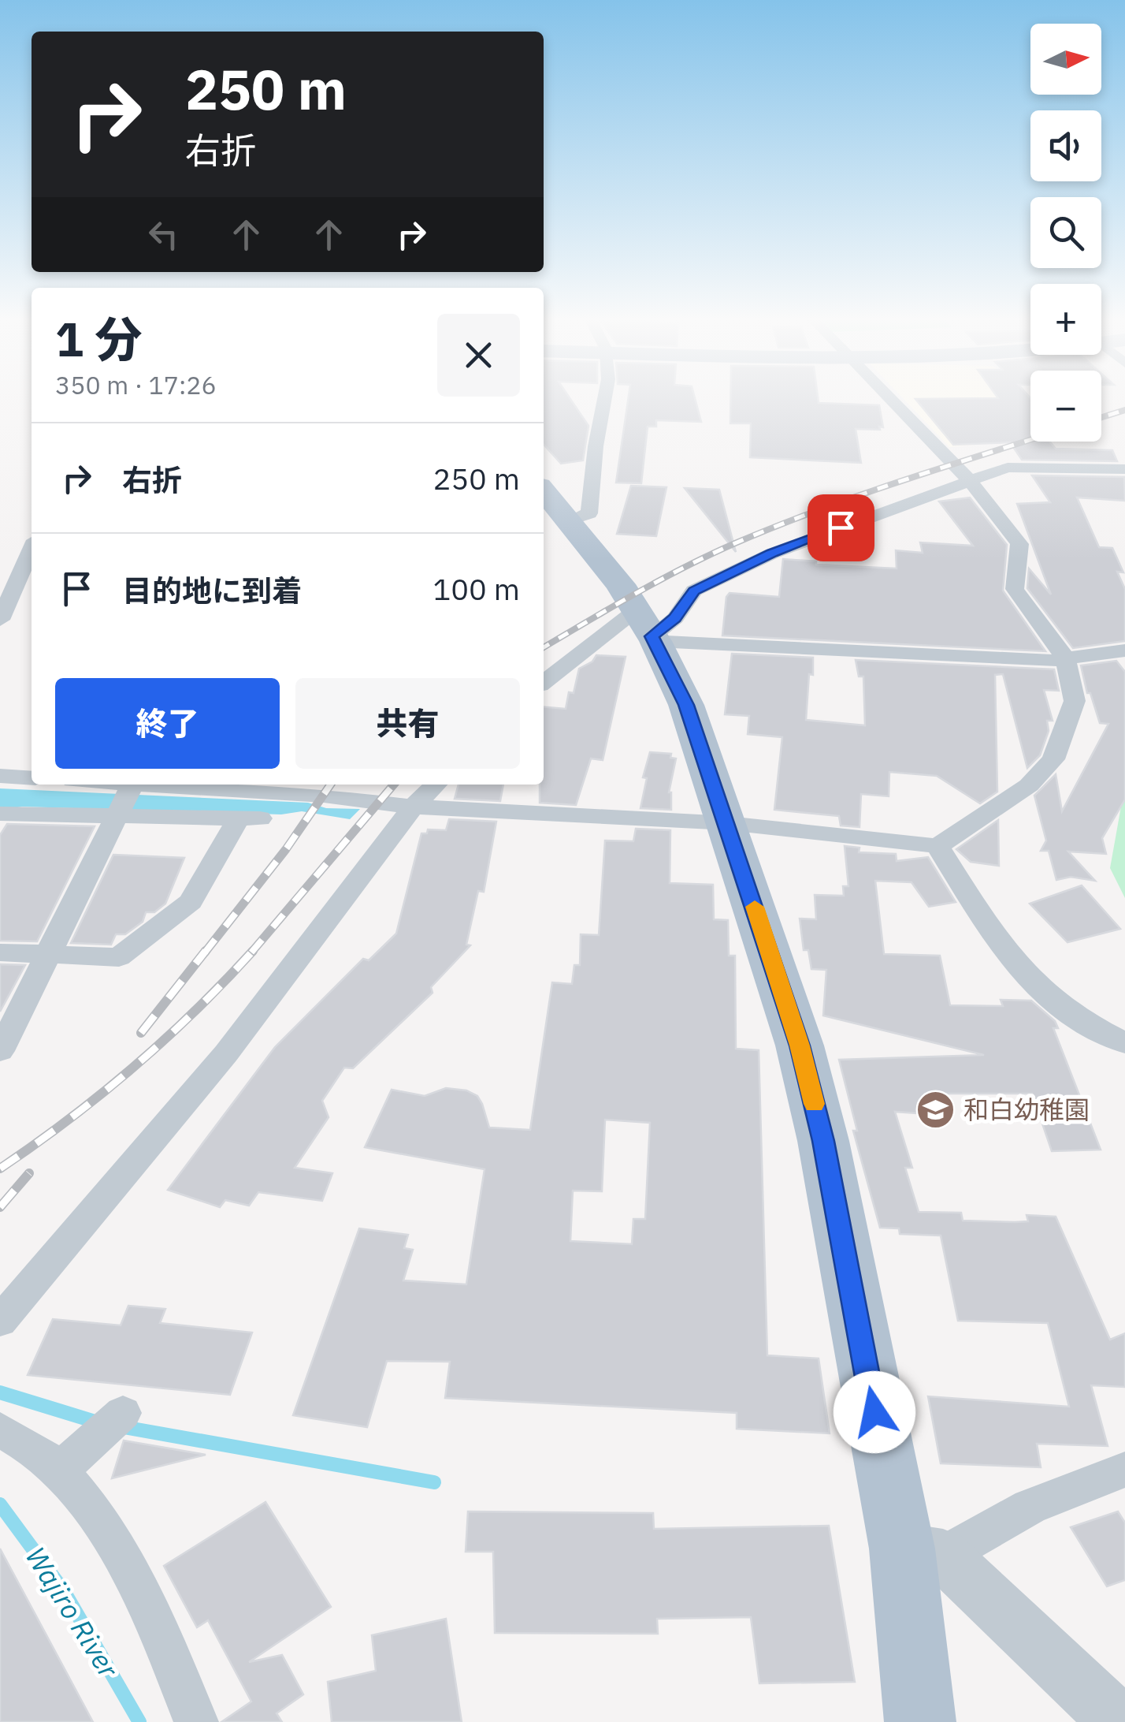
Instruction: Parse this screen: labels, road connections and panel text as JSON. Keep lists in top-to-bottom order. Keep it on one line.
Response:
{"water":["Wajiro River"],"places":{"school or university":["和白幼稚園"]},"north":"right","page":{"map_buttons":["+","−"],"turn":["250 m","右折"],"heading":["1 分","350 m · 17:26"],"list":[{"name":"右折","value":"250 m"},{"name":"目的地に到着","value":"100 m"}],"buttons":["終了","共有"]}}
